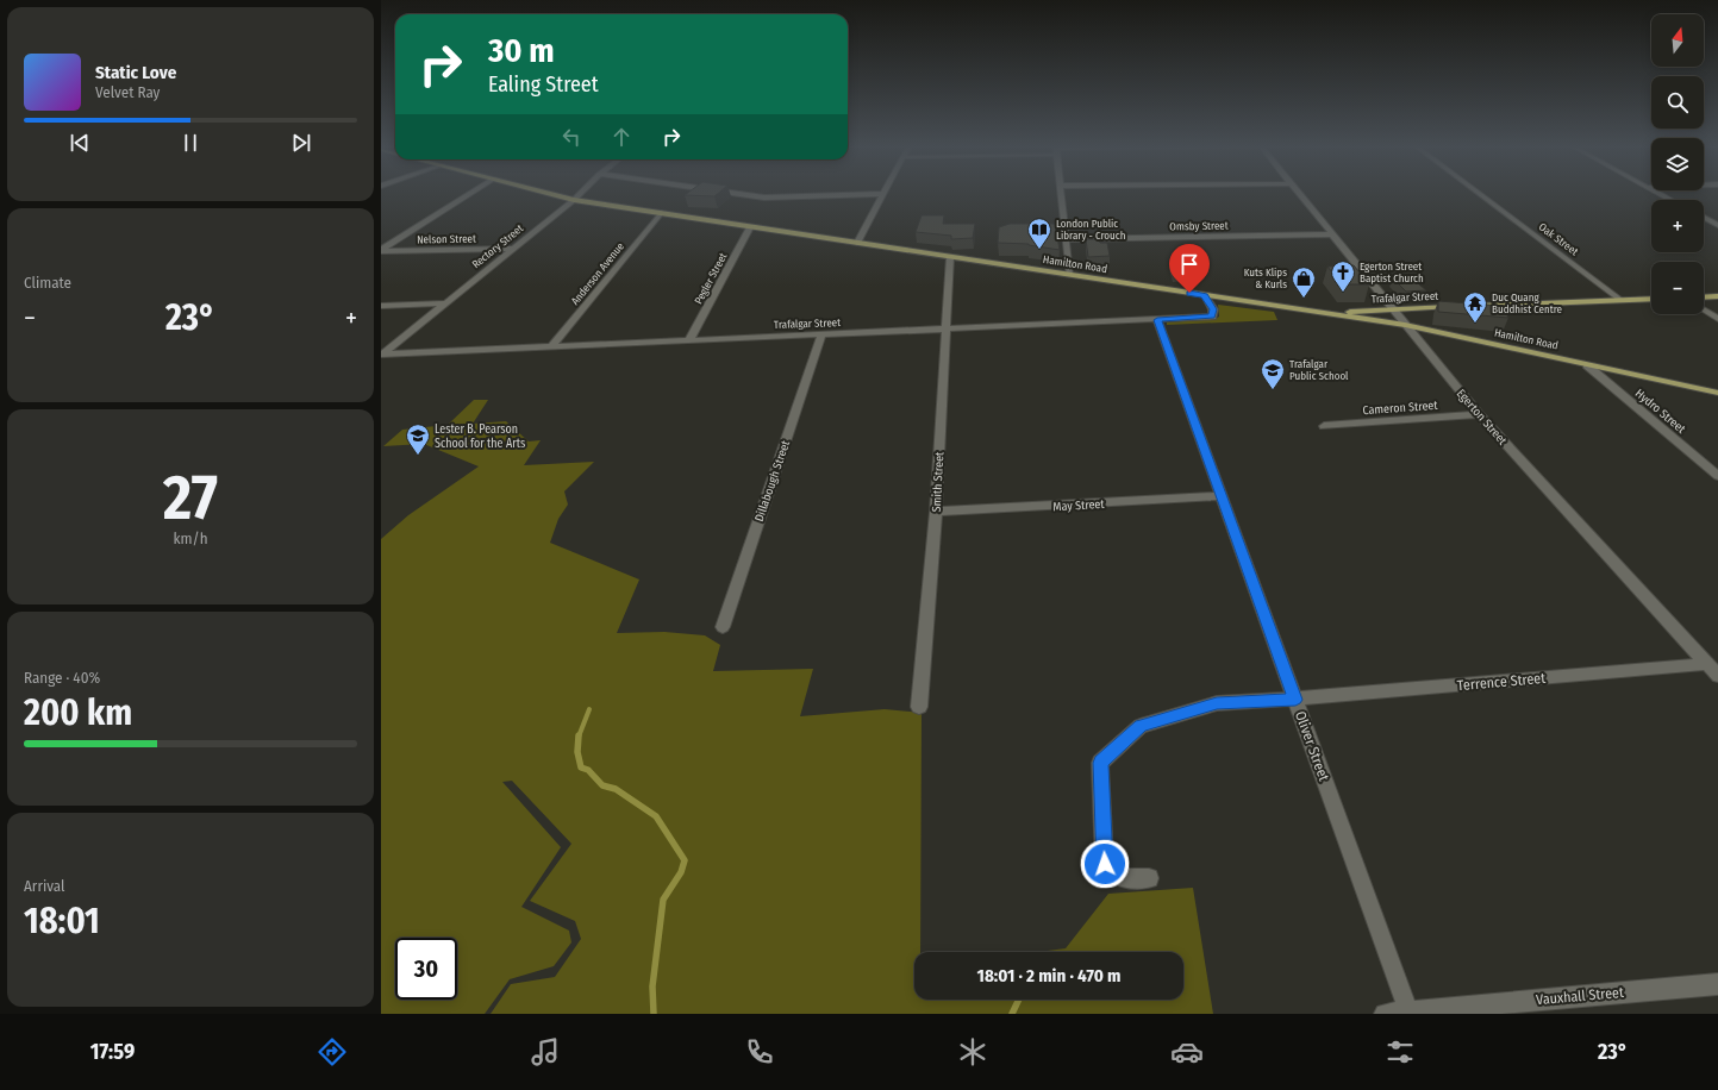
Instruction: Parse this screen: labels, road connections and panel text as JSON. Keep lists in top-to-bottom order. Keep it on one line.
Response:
{"streets":{"main road":["Hamilton Road","Trafalgar Street"],"street":["Omsby Street","Nelson Street","Oak Street","Rectory Street","Anderson Avenue","Pegler Street","Cameron Street","Hydro Street","Egerton Street","Dillabough Street","Smith Street","May Street","Terrence Street","Oliver Street","Vauxhall Street"]},"crossings":[["Omsby Street","Egerton Street"],["Nelson Street","Rectory Street"],["Oak Street","Trafalgar Street"],["Rectory Street","Hamilton Road"],["Rectory Street","Trafalgar Street"],["Hamilton Road","Anderson Avenue"],["Hamilton Road","Pegler Street"],["Hamilton Road","Trafalgar Street"],["Hamilton Road","Hydro Street"],["Hamilton Road","Egerton Street"],["Hamilton Road","Smith Street"],["Anderson Avenue","Trafalgar Street"],["Pegler Street","Trafalgar Street"],["Trafalgar Street","Egerton Street"],["Trafalgar Street","Dillabough Street"],["Trafalgar Street","Smith Street"],["Trafalgar Street","Oliver Street"],["Cameron Street","Egerton Street"],["Egerton Street","Terrence Street"],["Smith Street","May Street"],["May Street","Oliver Street"],["Terrence Street","Oliver Street"],["Oliver Street","Vauxhall Street"]],"places":{"library":["London Public Library - Crouch"],"church":["Egerton Street Baptist Church"],"shop":["Kuts Klips & Kurls"],"temple":["Duc Quang Buddhist Centre"],"school or university":["Trafalgar Public School","Lester B. Pearson School for the Arts"]},"north":"top","page":{"map_buttons":["+","−"],"turn":["30 m","Ealing Street"],"song":["Static Love","Velvet Ray"],"tile":["Climate",["27","km/h"],["Range · 40%","200 km"],["Arrival","18:01"]],"heat":["−","23°","+"],"limit":"30","trip":"18:01 · 2 min · 470 m","tabs":["17:59","23°"]}}
